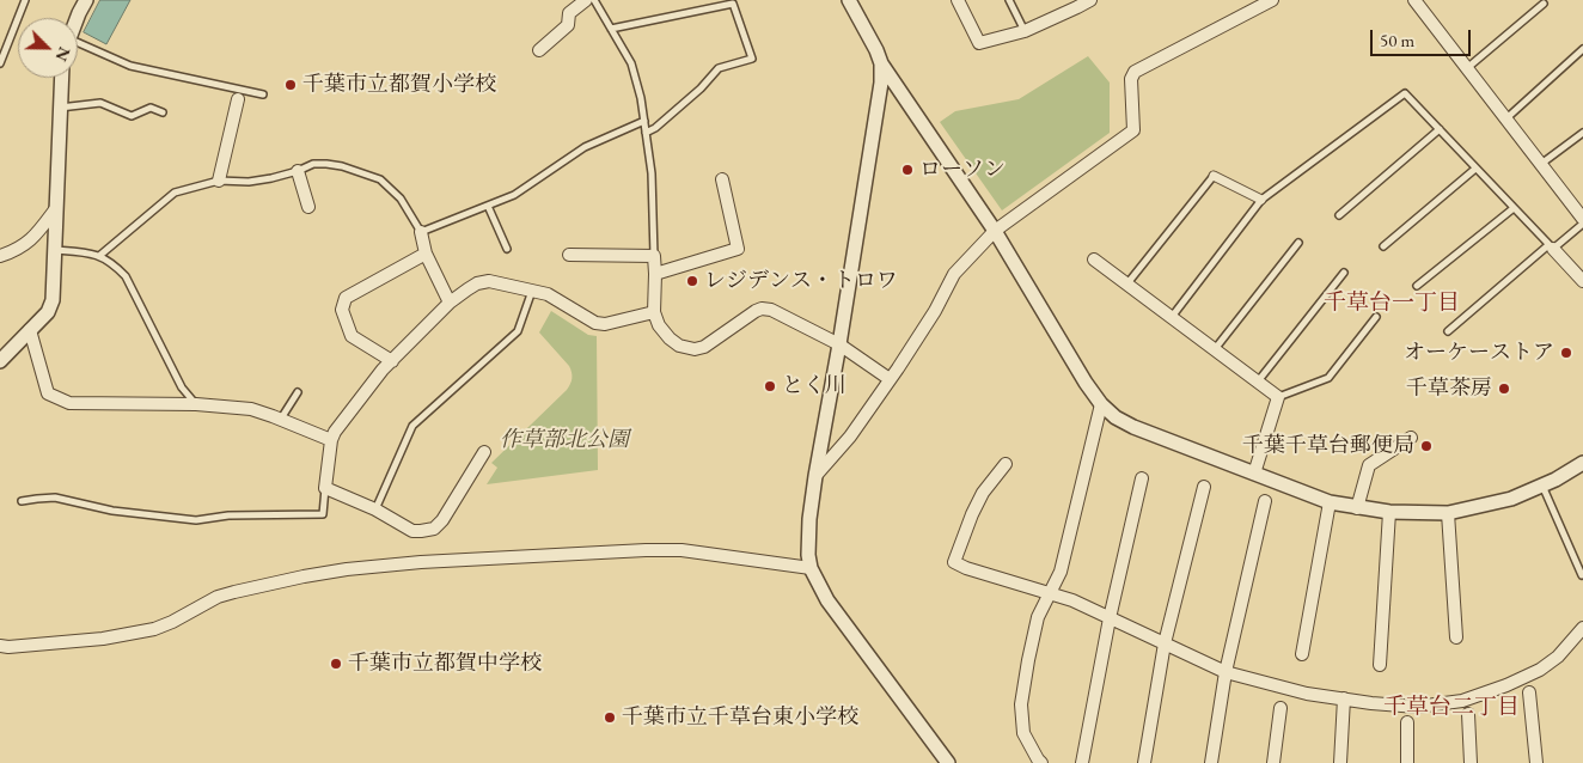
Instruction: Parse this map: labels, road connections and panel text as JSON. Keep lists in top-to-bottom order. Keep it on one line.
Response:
{"districts":["千草台一丁目","千草台二丁目"],"parks":["作草部北公園"],"places":["千葉市立都賀小学校","ローソン","レジデンス・トロワ","オーケーストア","とく川","千草茶房","千葉千草台郵便局","千葉市立都賀中学校","千葉市立千草台東小学校"],"scale_bar":"50 m","north":"bottom right"}
